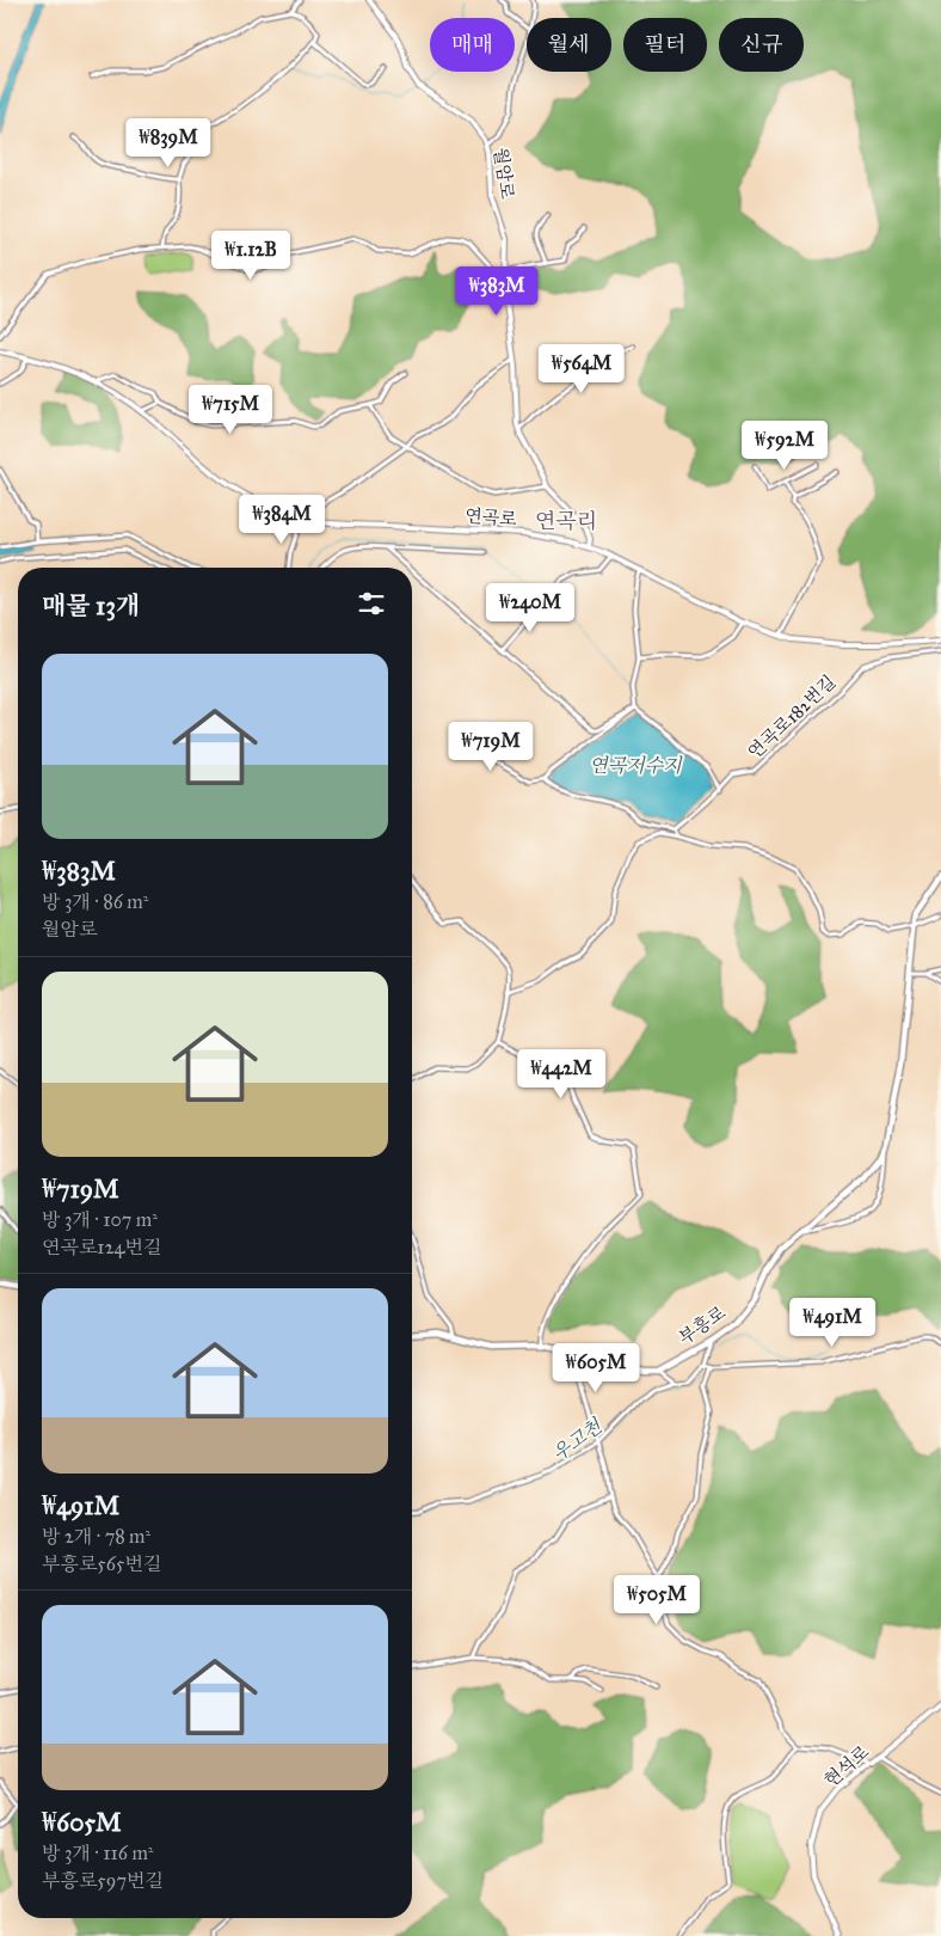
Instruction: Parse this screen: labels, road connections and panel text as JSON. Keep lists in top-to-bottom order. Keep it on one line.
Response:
{"streets":{"main road":["부흥로"],"street":["월암로","연곡로","연곡로182번길","현석로"]},"crossings":[["월암로","연곡로"]],"districts":["연곡리"],"water":["연곡저수지","우고천"],"page":{"chip":["매매","월세","필터","신규"],"price":["₩839M","₩1.12B","₩383M","₩564M","₩715M","₩592M","₩384M","₩240M","₩719M","₩442M","₩491M","₩605M","₩505M"],"heading":"매물 13개","list":[{"name":"₩383M","note":"방 3개 · 86 m² · 월암로"},{"name":"₩719M","note":"방 3개 · 107 m² · 연곡로124번길"},{"name":"₩491M","note":"방 2개 · 78 m² · 부흥로565번길"},{"name":"₩605M","note":"방 3개 · 116 m² · 부흥로597번길"}]}}
